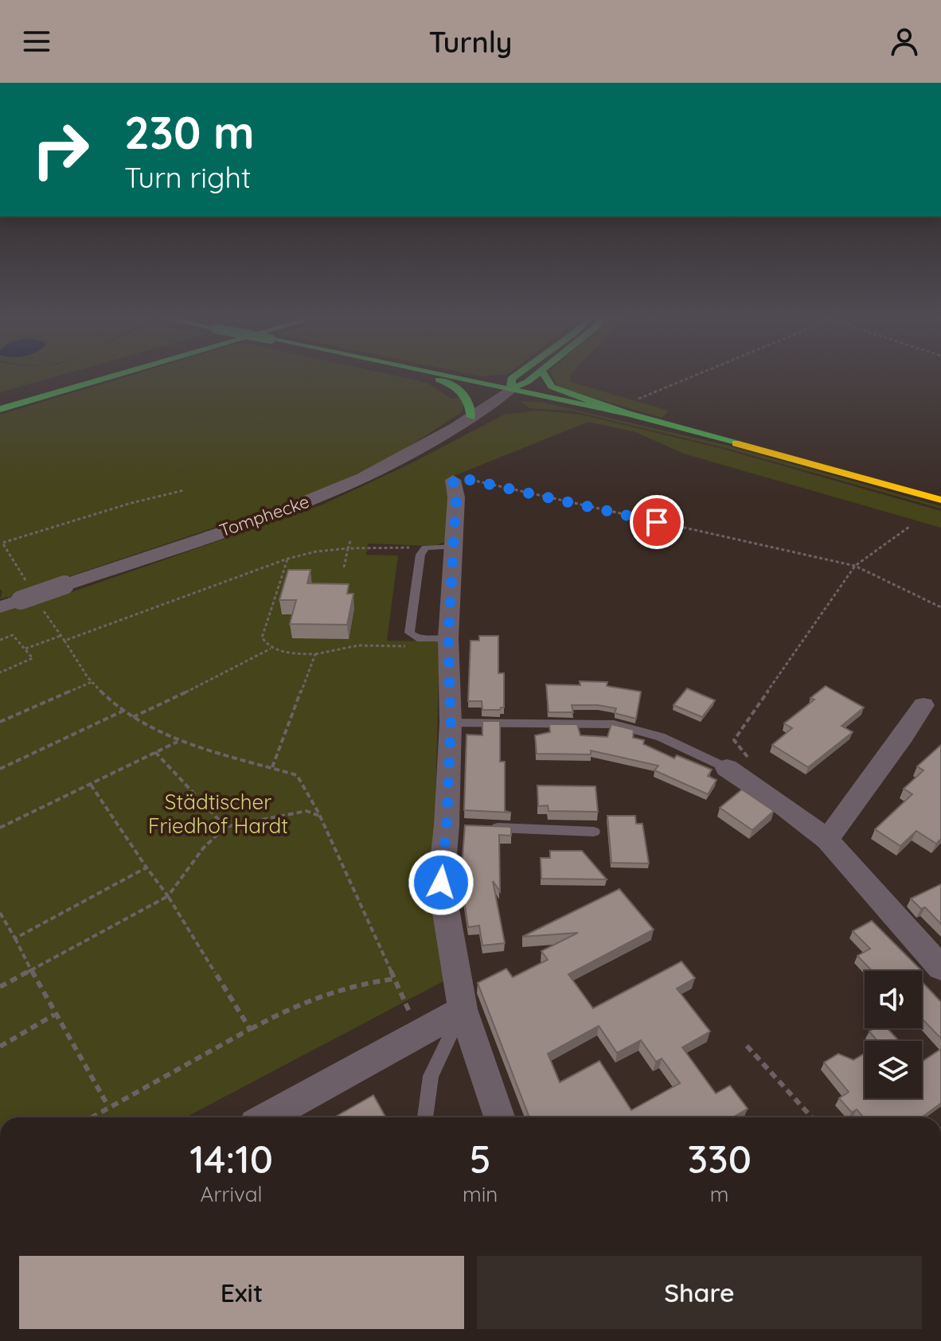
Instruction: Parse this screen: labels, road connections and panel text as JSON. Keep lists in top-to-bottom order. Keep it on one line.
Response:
{"streets":{"street":["Tomphecke"]},"parks":["Städtischer Friedhof Hardt"],"page":{"header":"Turnly","turn":["230 m","Turn right"],"eta":["14:10","Arrival","5","min","330","m"],"buttons":["Exit","Share"]}}
